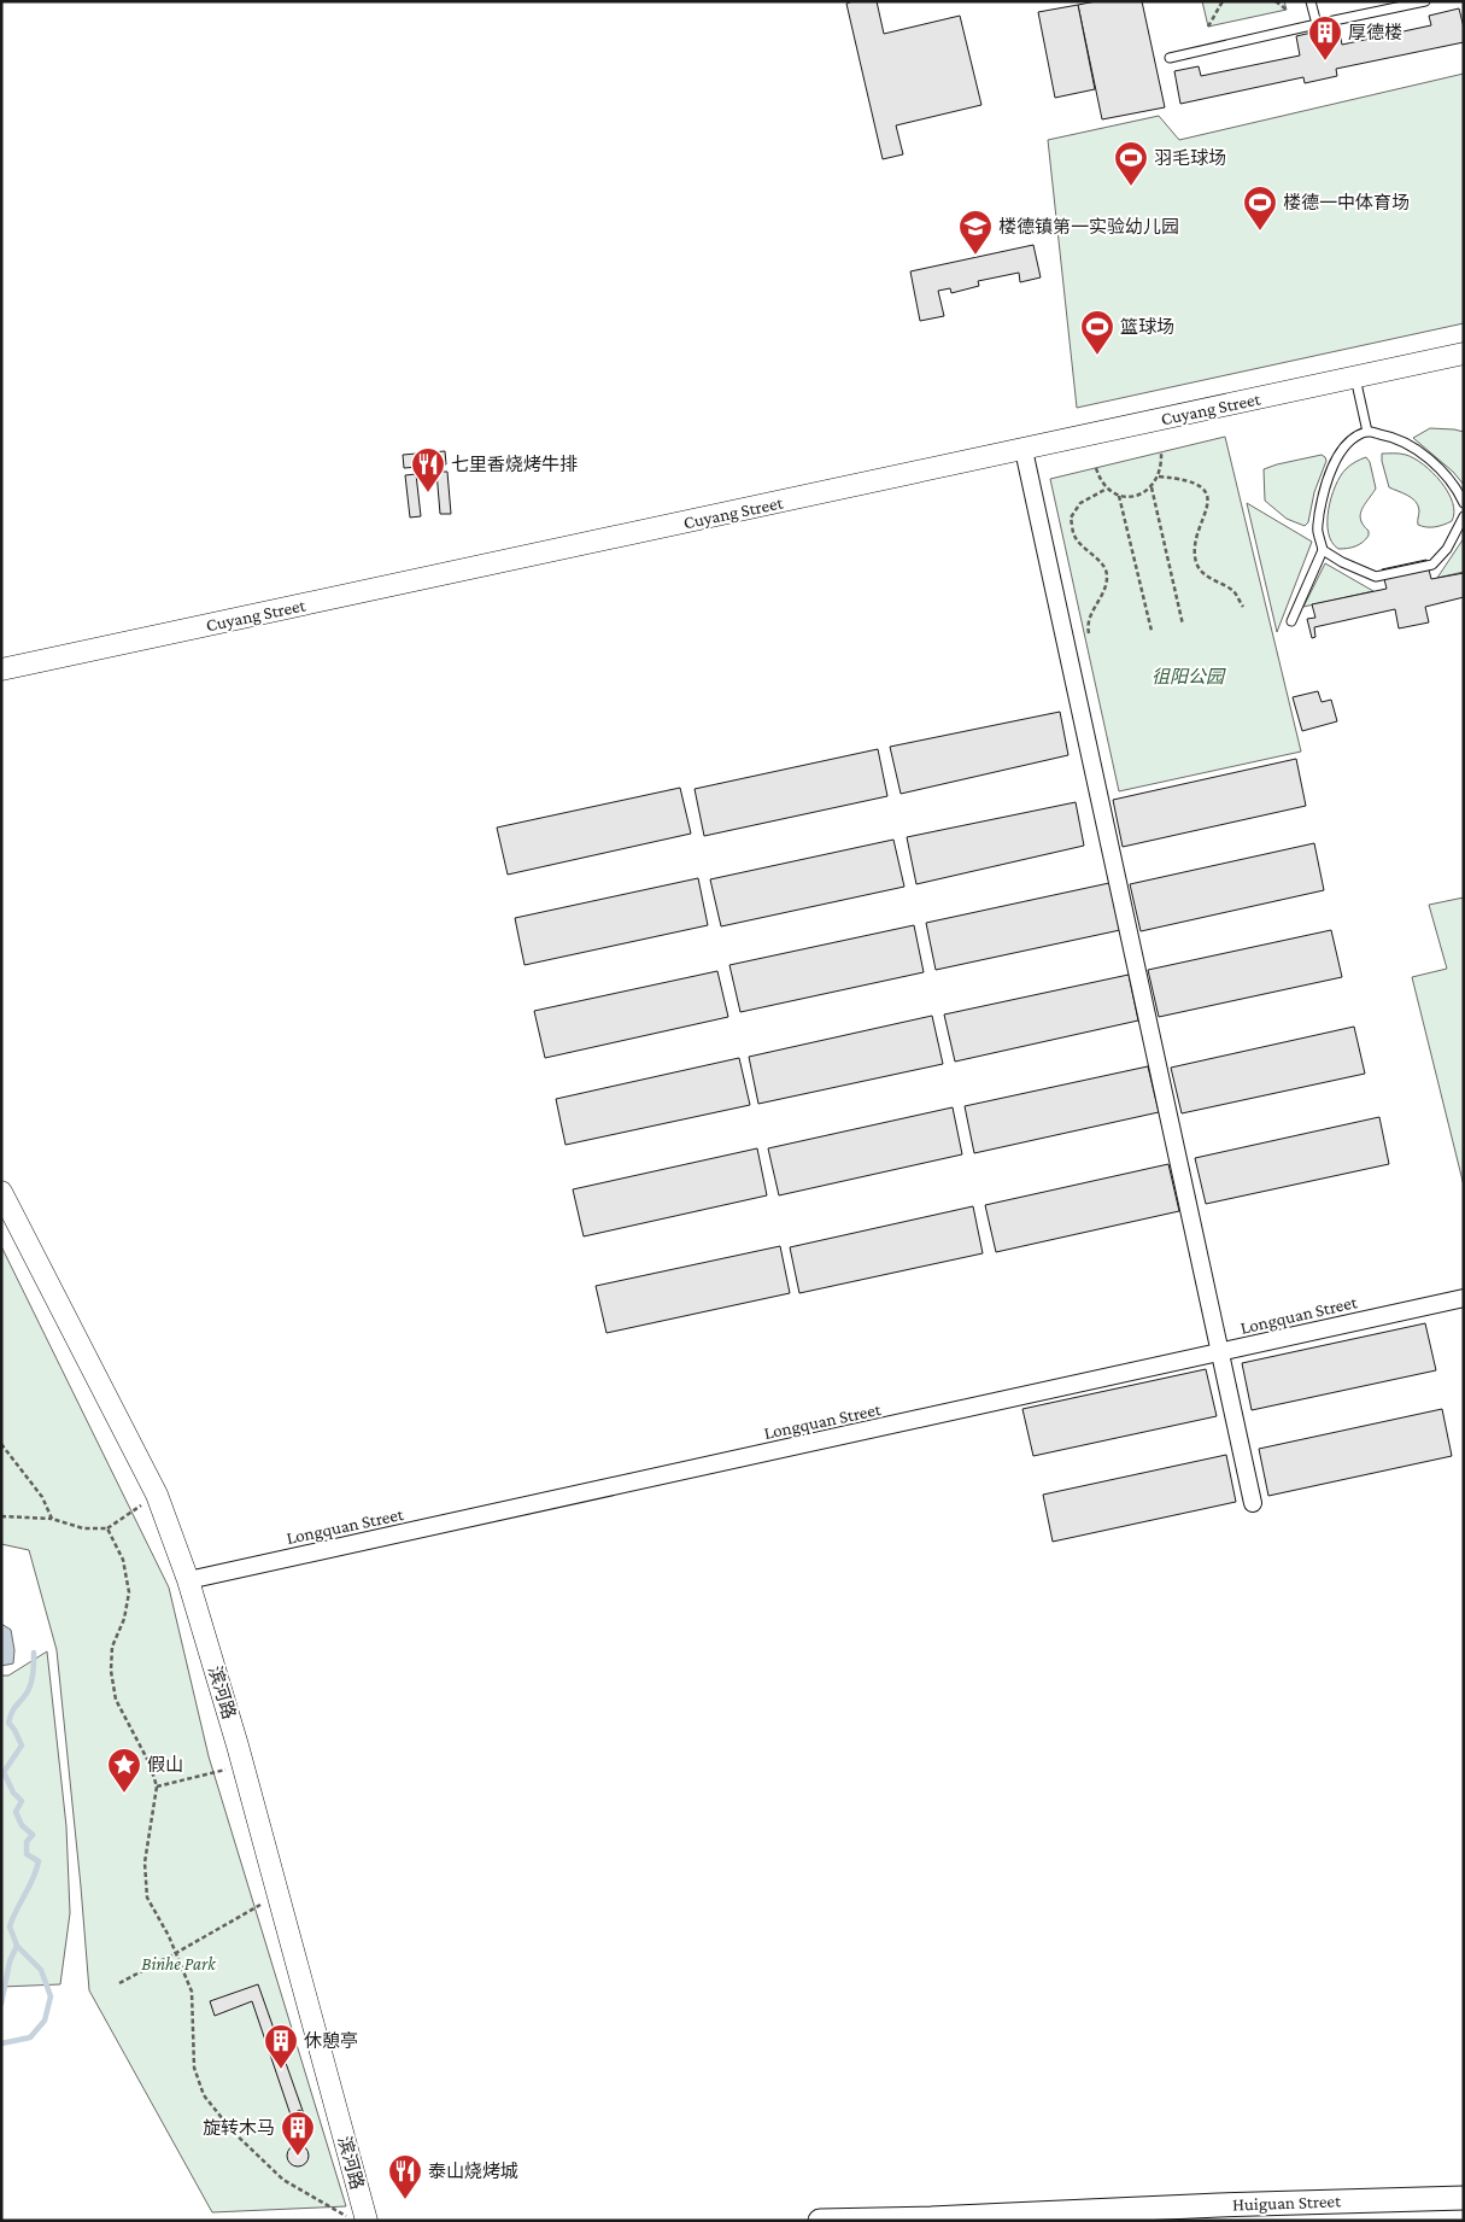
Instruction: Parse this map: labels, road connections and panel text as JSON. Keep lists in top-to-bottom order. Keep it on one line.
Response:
{"streets":{"main road":["Huiguan Street"],"street":["Cuyang Street","Longquan Street","滨河路"]},"crossings":[["Longquan Street","滨河路"]],"parks":["徂阳公园","Binhe Park"],"places":{"building":["厚德楼","休憩亭","旋转木马"],"sports":["羽毛球场","楼德一中体育场","篮球场"],"school or university":["楼德镇第一实验幼儿园"],"restaurant":["七里香烧烤牛排","泰山烧烤城"],"place":["假山"]}}
